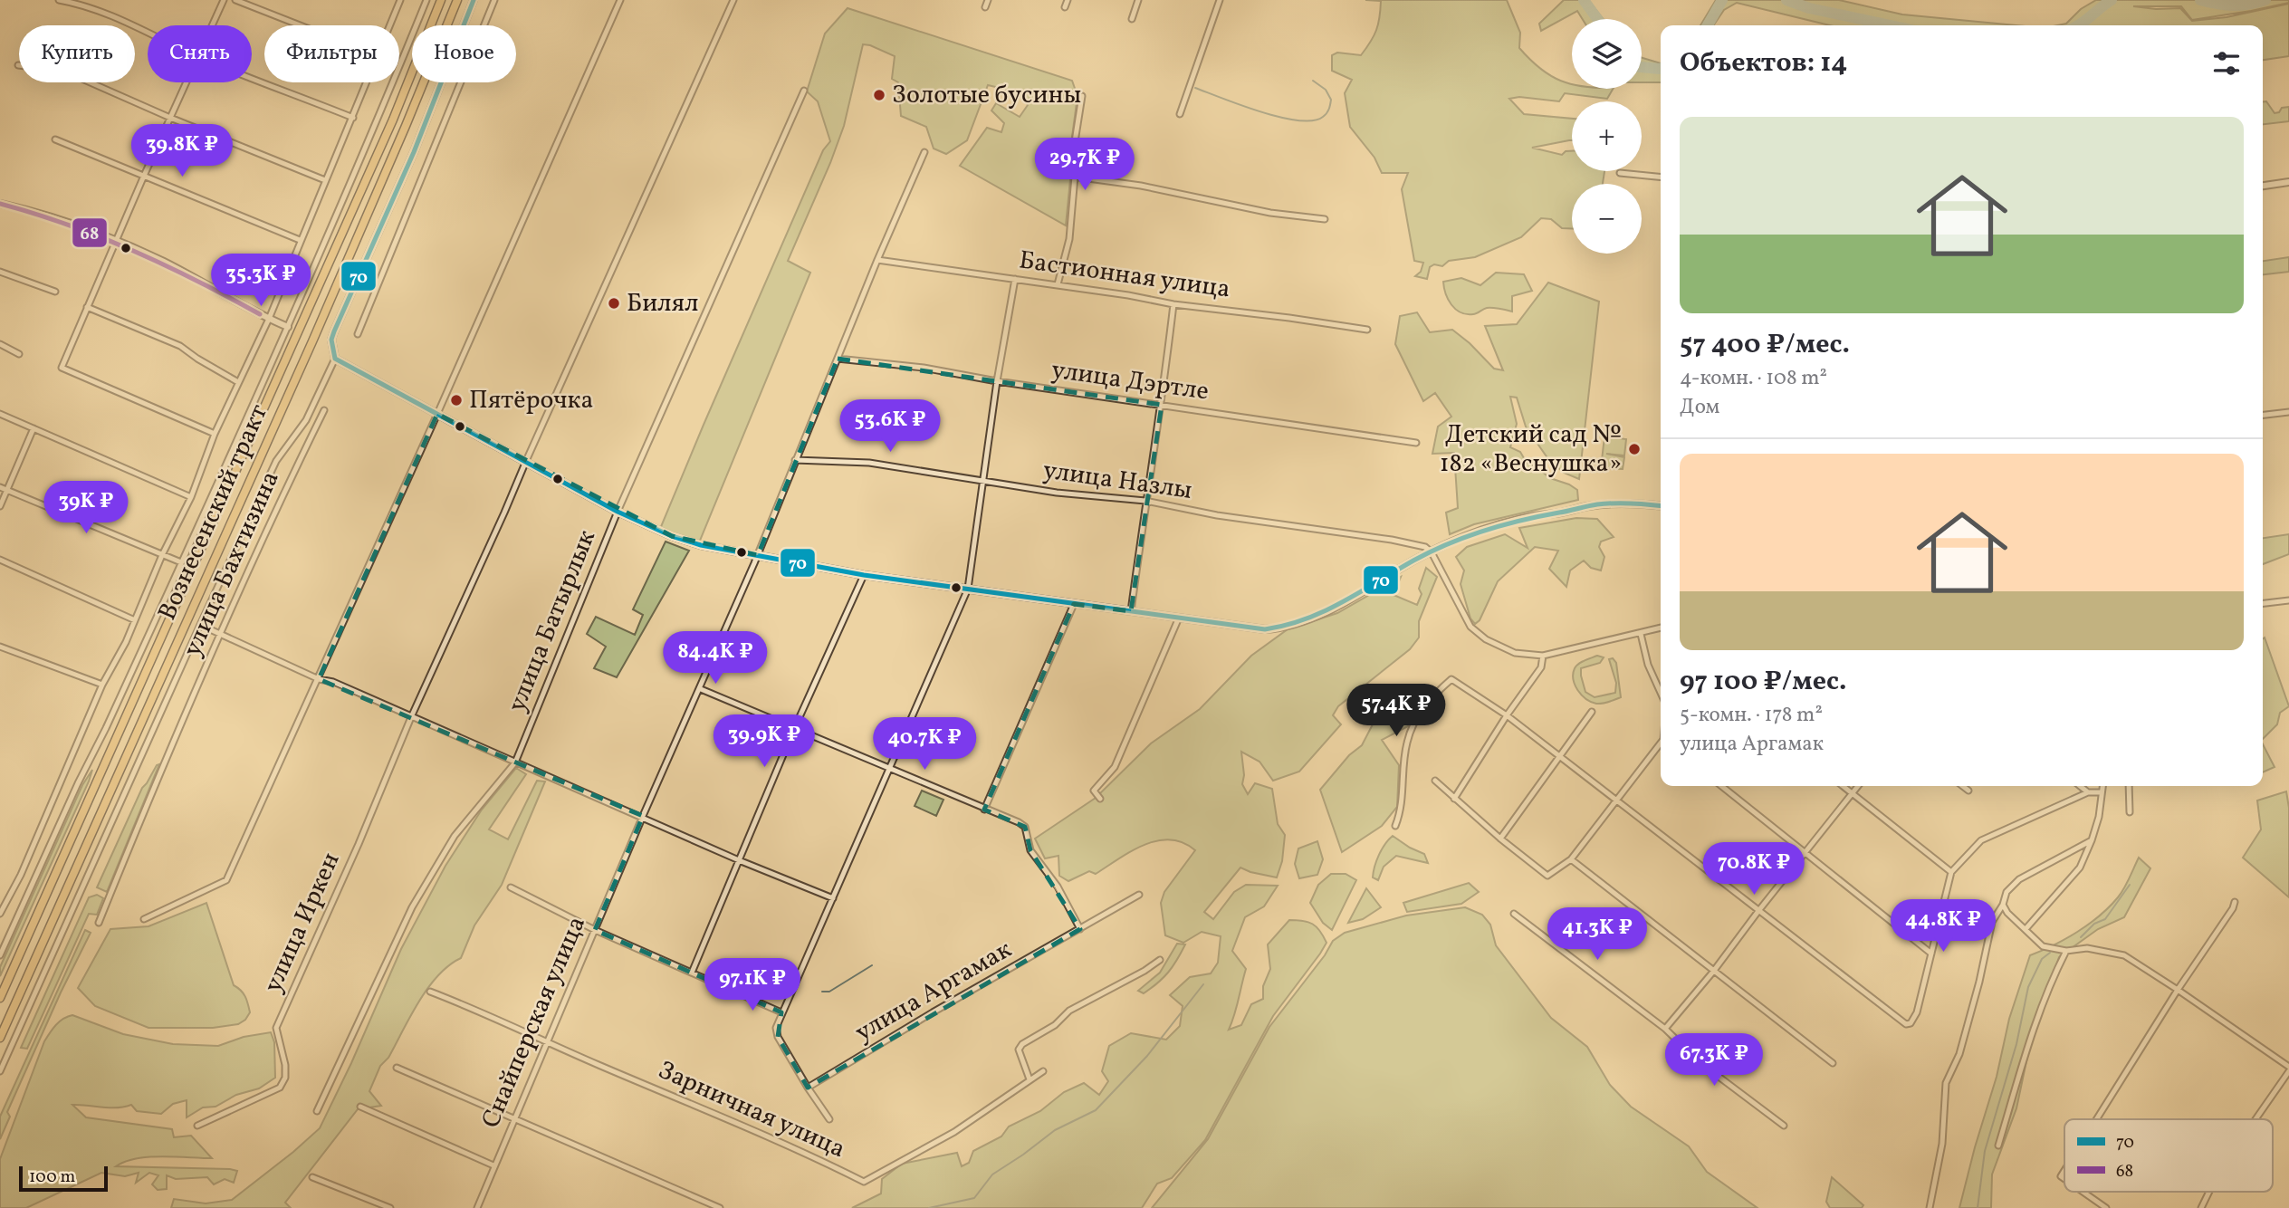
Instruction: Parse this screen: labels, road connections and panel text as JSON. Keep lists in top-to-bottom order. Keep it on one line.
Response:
{"streets":{"main road":["Вознесенский тракт"],"street":["Бастионная улица","улица Дэртле","улица Назлы","улица Бахтизина","улица Батырлык","улица Иркен","улица Аргамак","Снайперская улица","Зарничная улица"]},"crossings":[["Бастионная улица","Снайперская улица"],["улица Дэртле","Снайперская улица"],["улица Назлы","Снайперская улица"],["Снайперская улица","Зарничная улица"]],"places":["Золотые бусины","Билял","Пятёрочка","Детский сад № 182 «Веснушка»"],"lines":["transit line 70","transit line 68"],"legend":["70","68"],"scale_bar":"100 m","page":{"map_buttons":["+","−"],"chip":["Купить","Снять","Фильтры","Новое"],"heading":"Объектов: 14","list":[{"name":"57 400 ₽/мес.","note":"4-комн. · 108 m² · Дом"},{"name":"97 100 ₽/мес.","note":"5-комн. · 178 m² · улица Аргамак"}],"price":["39.8K ₽","29.7K ₽","35.3K ₽","53.6K ₽","39K ₽","84.4K ₽","57.4K ₽","39.9K ₽","40.7K ₽","70.8K ₽","44.8K ₽","41.3K ₽","97.1K ₽","67.3K ₽"],"scale":"100 m"}}
